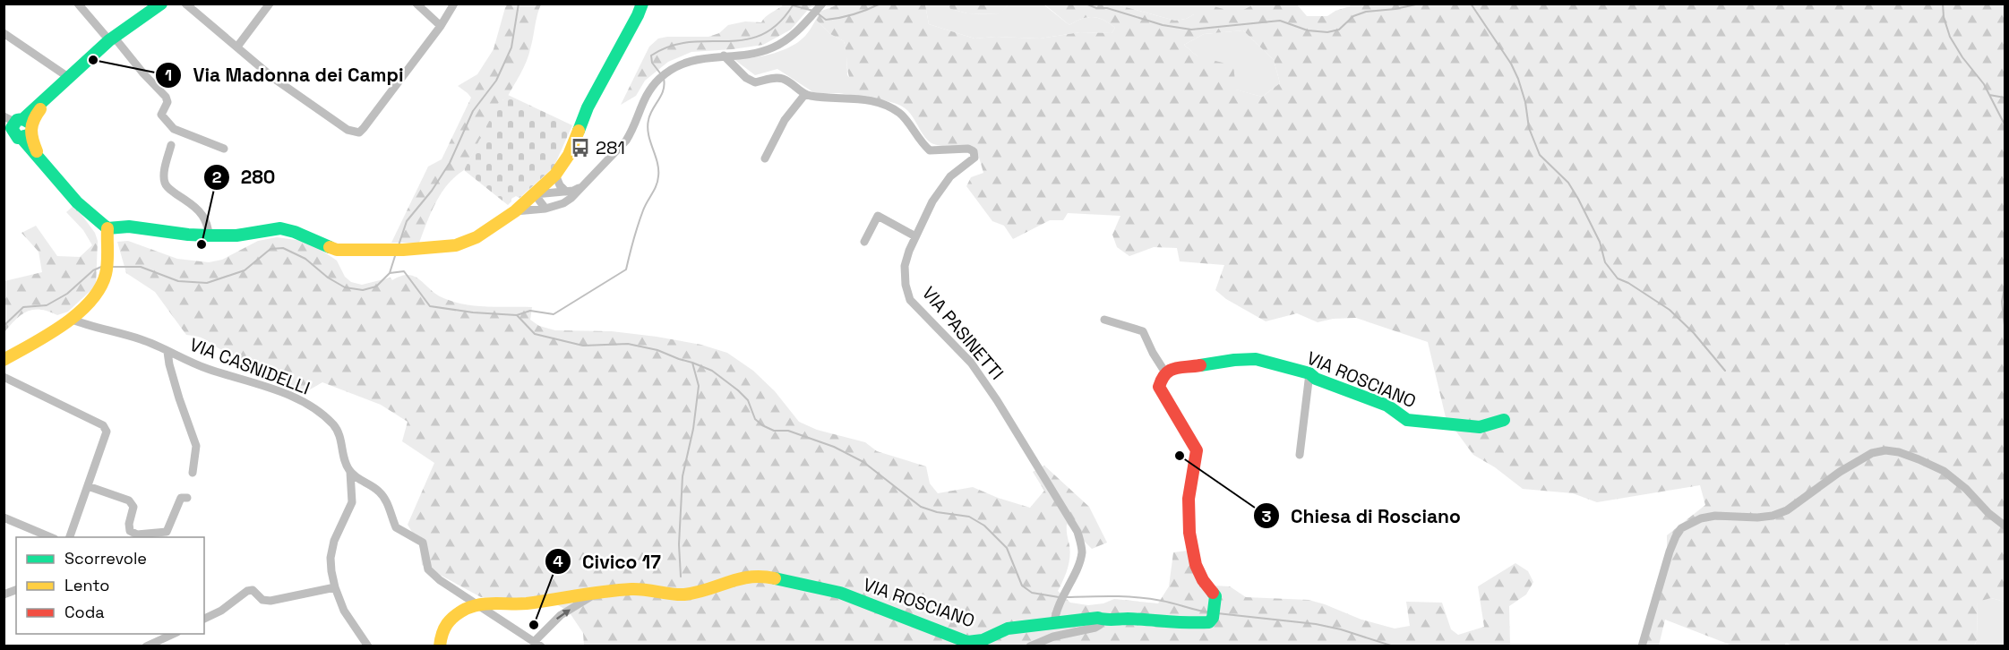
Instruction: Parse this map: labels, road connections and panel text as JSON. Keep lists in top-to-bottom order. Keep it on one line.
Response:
{"streets":{"street":["VIA PASINETTI","VIA CASNIDELLI","VIA ROSCIANO"]},"crossings":[["VIA PASINETTI","VIA ROSCIANO"]],"places":{"other":["Via Madonna dei Campi","280","Chiesa di Rosciano","Civico 17"],"bus stop":["281"]},"legend":["Scorrevole","Lento","Coda"]}
